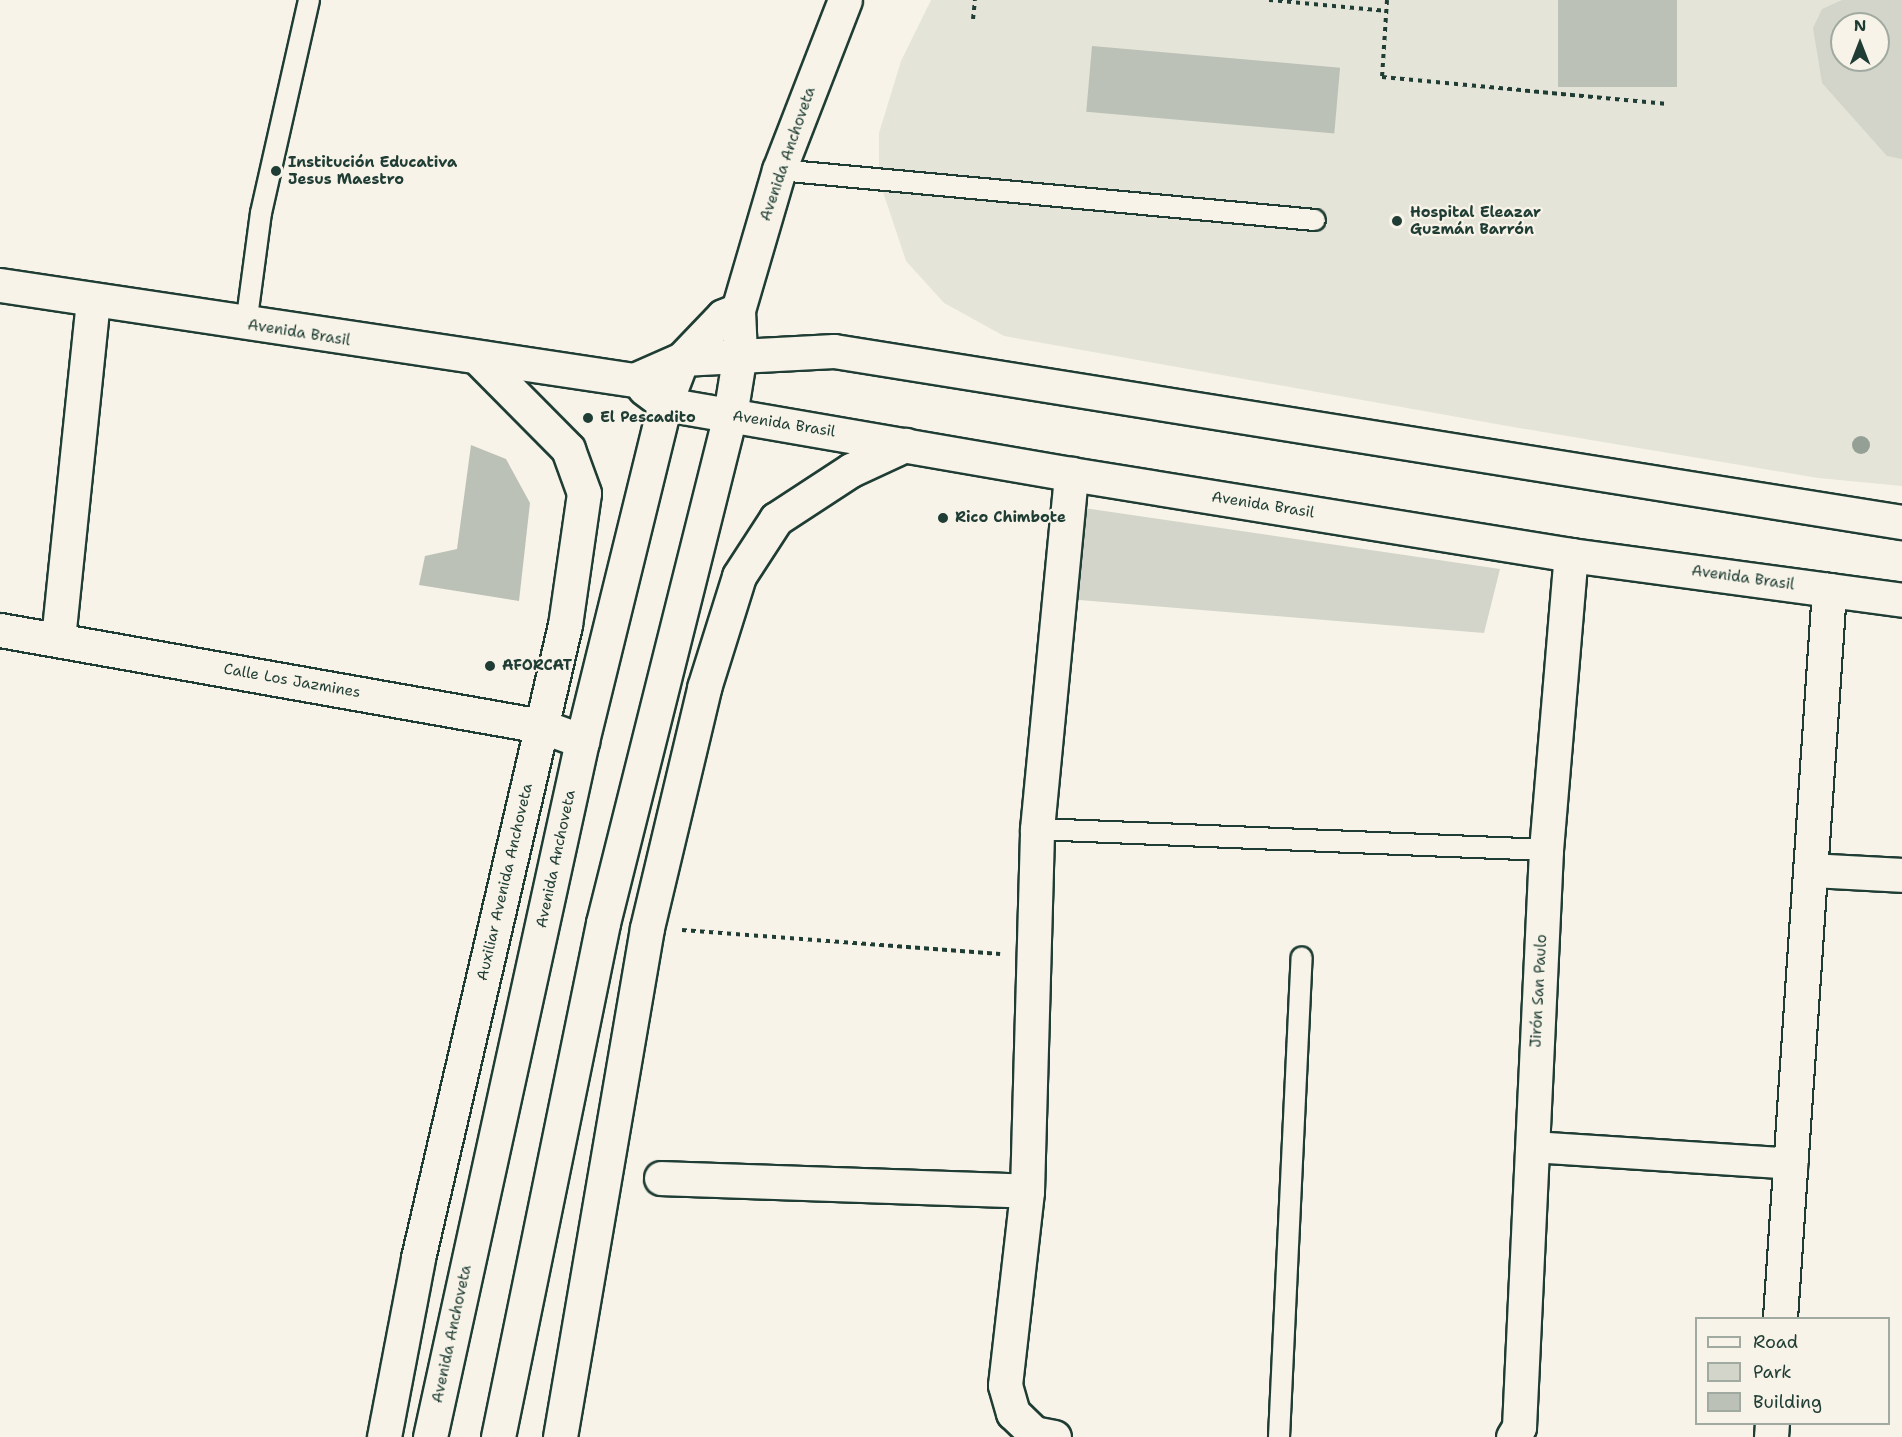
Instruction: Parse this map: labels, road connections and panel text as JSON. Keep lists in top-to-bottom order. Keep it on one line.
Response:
{"streets":{"main road":["Avenida Anchoveta","Avenida Brasil","Calle Los Jazmines","Auxiliar Avenida Anchoveta","Jirón San Paulo"]},"crossings":[["Avenida Anchoveta","Avenida Brasil"],["Avenida Anchoveta","Calle Los Jazmines"],["Avenida Brasil","Auxiliar Avenida Anchoveta"],["Avenida Brasil","Jirón San Paulo"],["Calle Los Jazmines","Auxiliar Avenida Anchoveta"]],"places":["Institución Educativa Jesus Maestro","Hospital Eleazar Guzmán Barrón","El Pescadito","Rico Chimbote","AFORCAT"],"legend":["Road","Park","Building"],"north":"top"}
